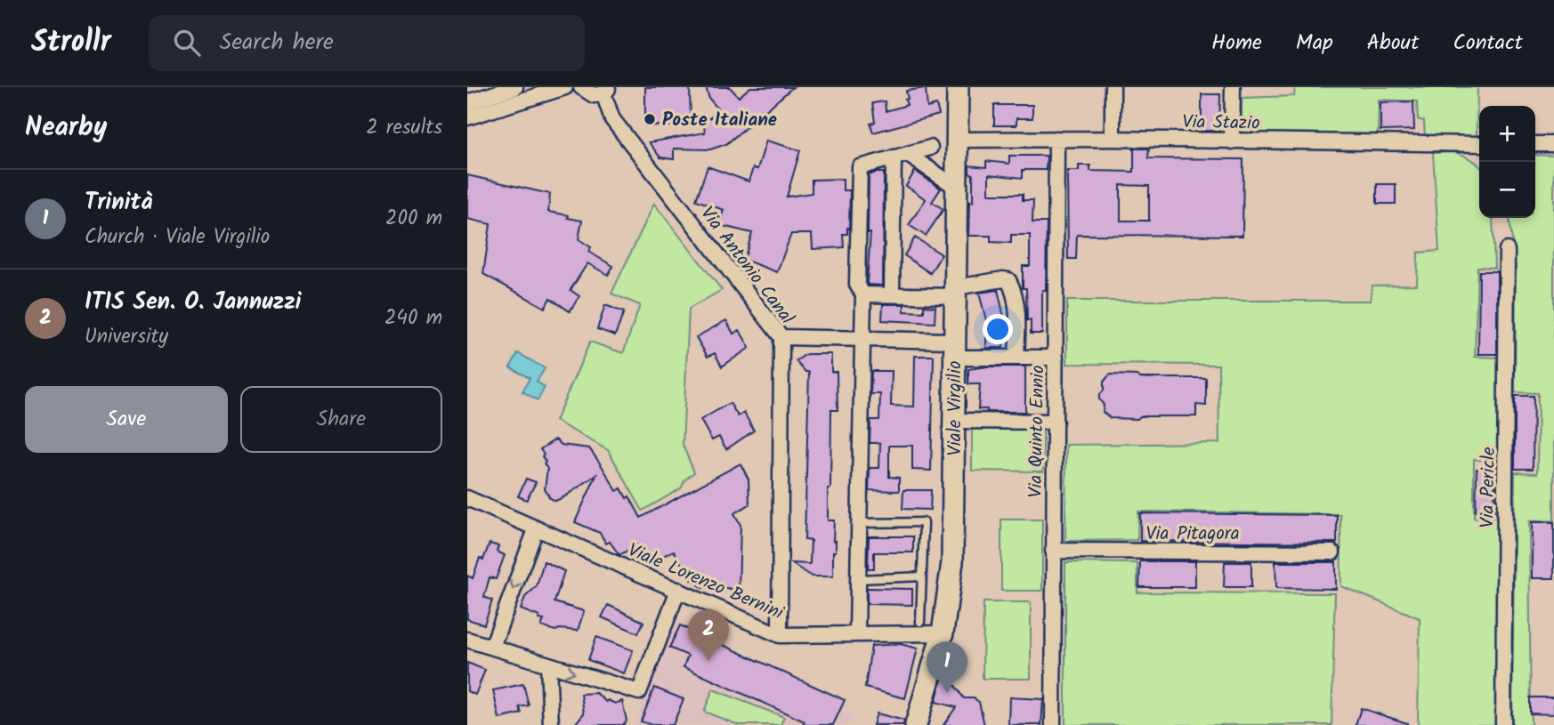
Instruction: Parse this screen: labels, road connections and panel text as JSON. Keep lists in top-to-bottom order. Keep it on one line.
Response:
{"streets":{"street":["Via Stazio","Via Antonio Canal","Viale Virgilio","Via Quinto Ennio","Via Pericle","Via Pitagora","Viale Lorenzo Bernini"]},"crossings":[["Via Stazio","Viale Virgilio"],["Via Stazio","Via Quinto Ennio"],["Via Antonio Canal","Viale Lorenzo Bernini"],["Viale Virgilio","Viale Lorenzo Bernini"],["Via Quinto Ennio","Via Pitagora"]],"places":["Poste Italiane"],"page":{"header":"Strollr","search":"Search here","nav":["Home","Map","About","Contact"],"heading":["Nearby","2 results"],"map_buttons":["+","−"],"list":[{"mark":"1","name":"Trinità","note":"Church · Viale Virgilio","value":"200 m"},{"mark":"2","name":"ITIS Sen. O. Jannuzzi","note":"University","value":"240 m"}],"buttons":["Save","Share"],"pins":["2","1"]}}
